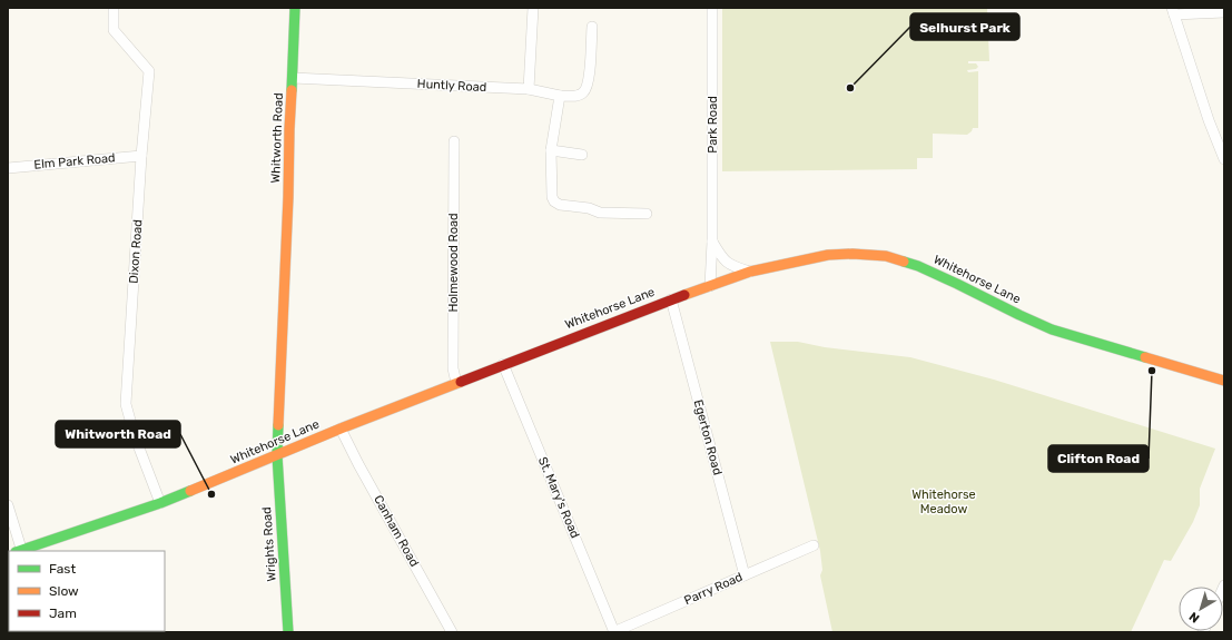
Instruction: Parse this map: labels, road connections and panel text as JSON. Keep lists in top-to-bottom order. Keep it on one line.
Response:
{"streets":{"main road":["Whitworth Road","Whitehorse Lane","Wrights Road"],"street":["Huntly Road","Park Road","Elm Park Road","Dixon Road","Holmewood Road","Egerton Road","St. Mary's Road","Canham Road","Parry Road"]},"crossings":[["Huntly Road","Whitworth Road"],["Park Road","Whitehorse Lane"],["Whitworth Road","Whitehorse Lane"],["Whitworth Road","Wrights Road"],["Elm Park Road","Dixon Road"],["Dixon Road","Whitehorse Lane"],["Holmewood Road","Whitehorse Lane"],["Whitehorse Lane","Egerton Road"],["Whitehorse Lane","St. Mary's Road"],["Whitehorse Lane","Canham Road"],["Whitehorse Lane","Wrights Road"],["Egerton Road","Parry Road"],["St. Mary's Road","Parry Road"]],"parks":["Whitehorse Meadow"],"places":["Selhurst Park","Clifton Road","Whitworth Road"],"legend":["Fast","Slow","Jam"],"north":"bottom left"}
